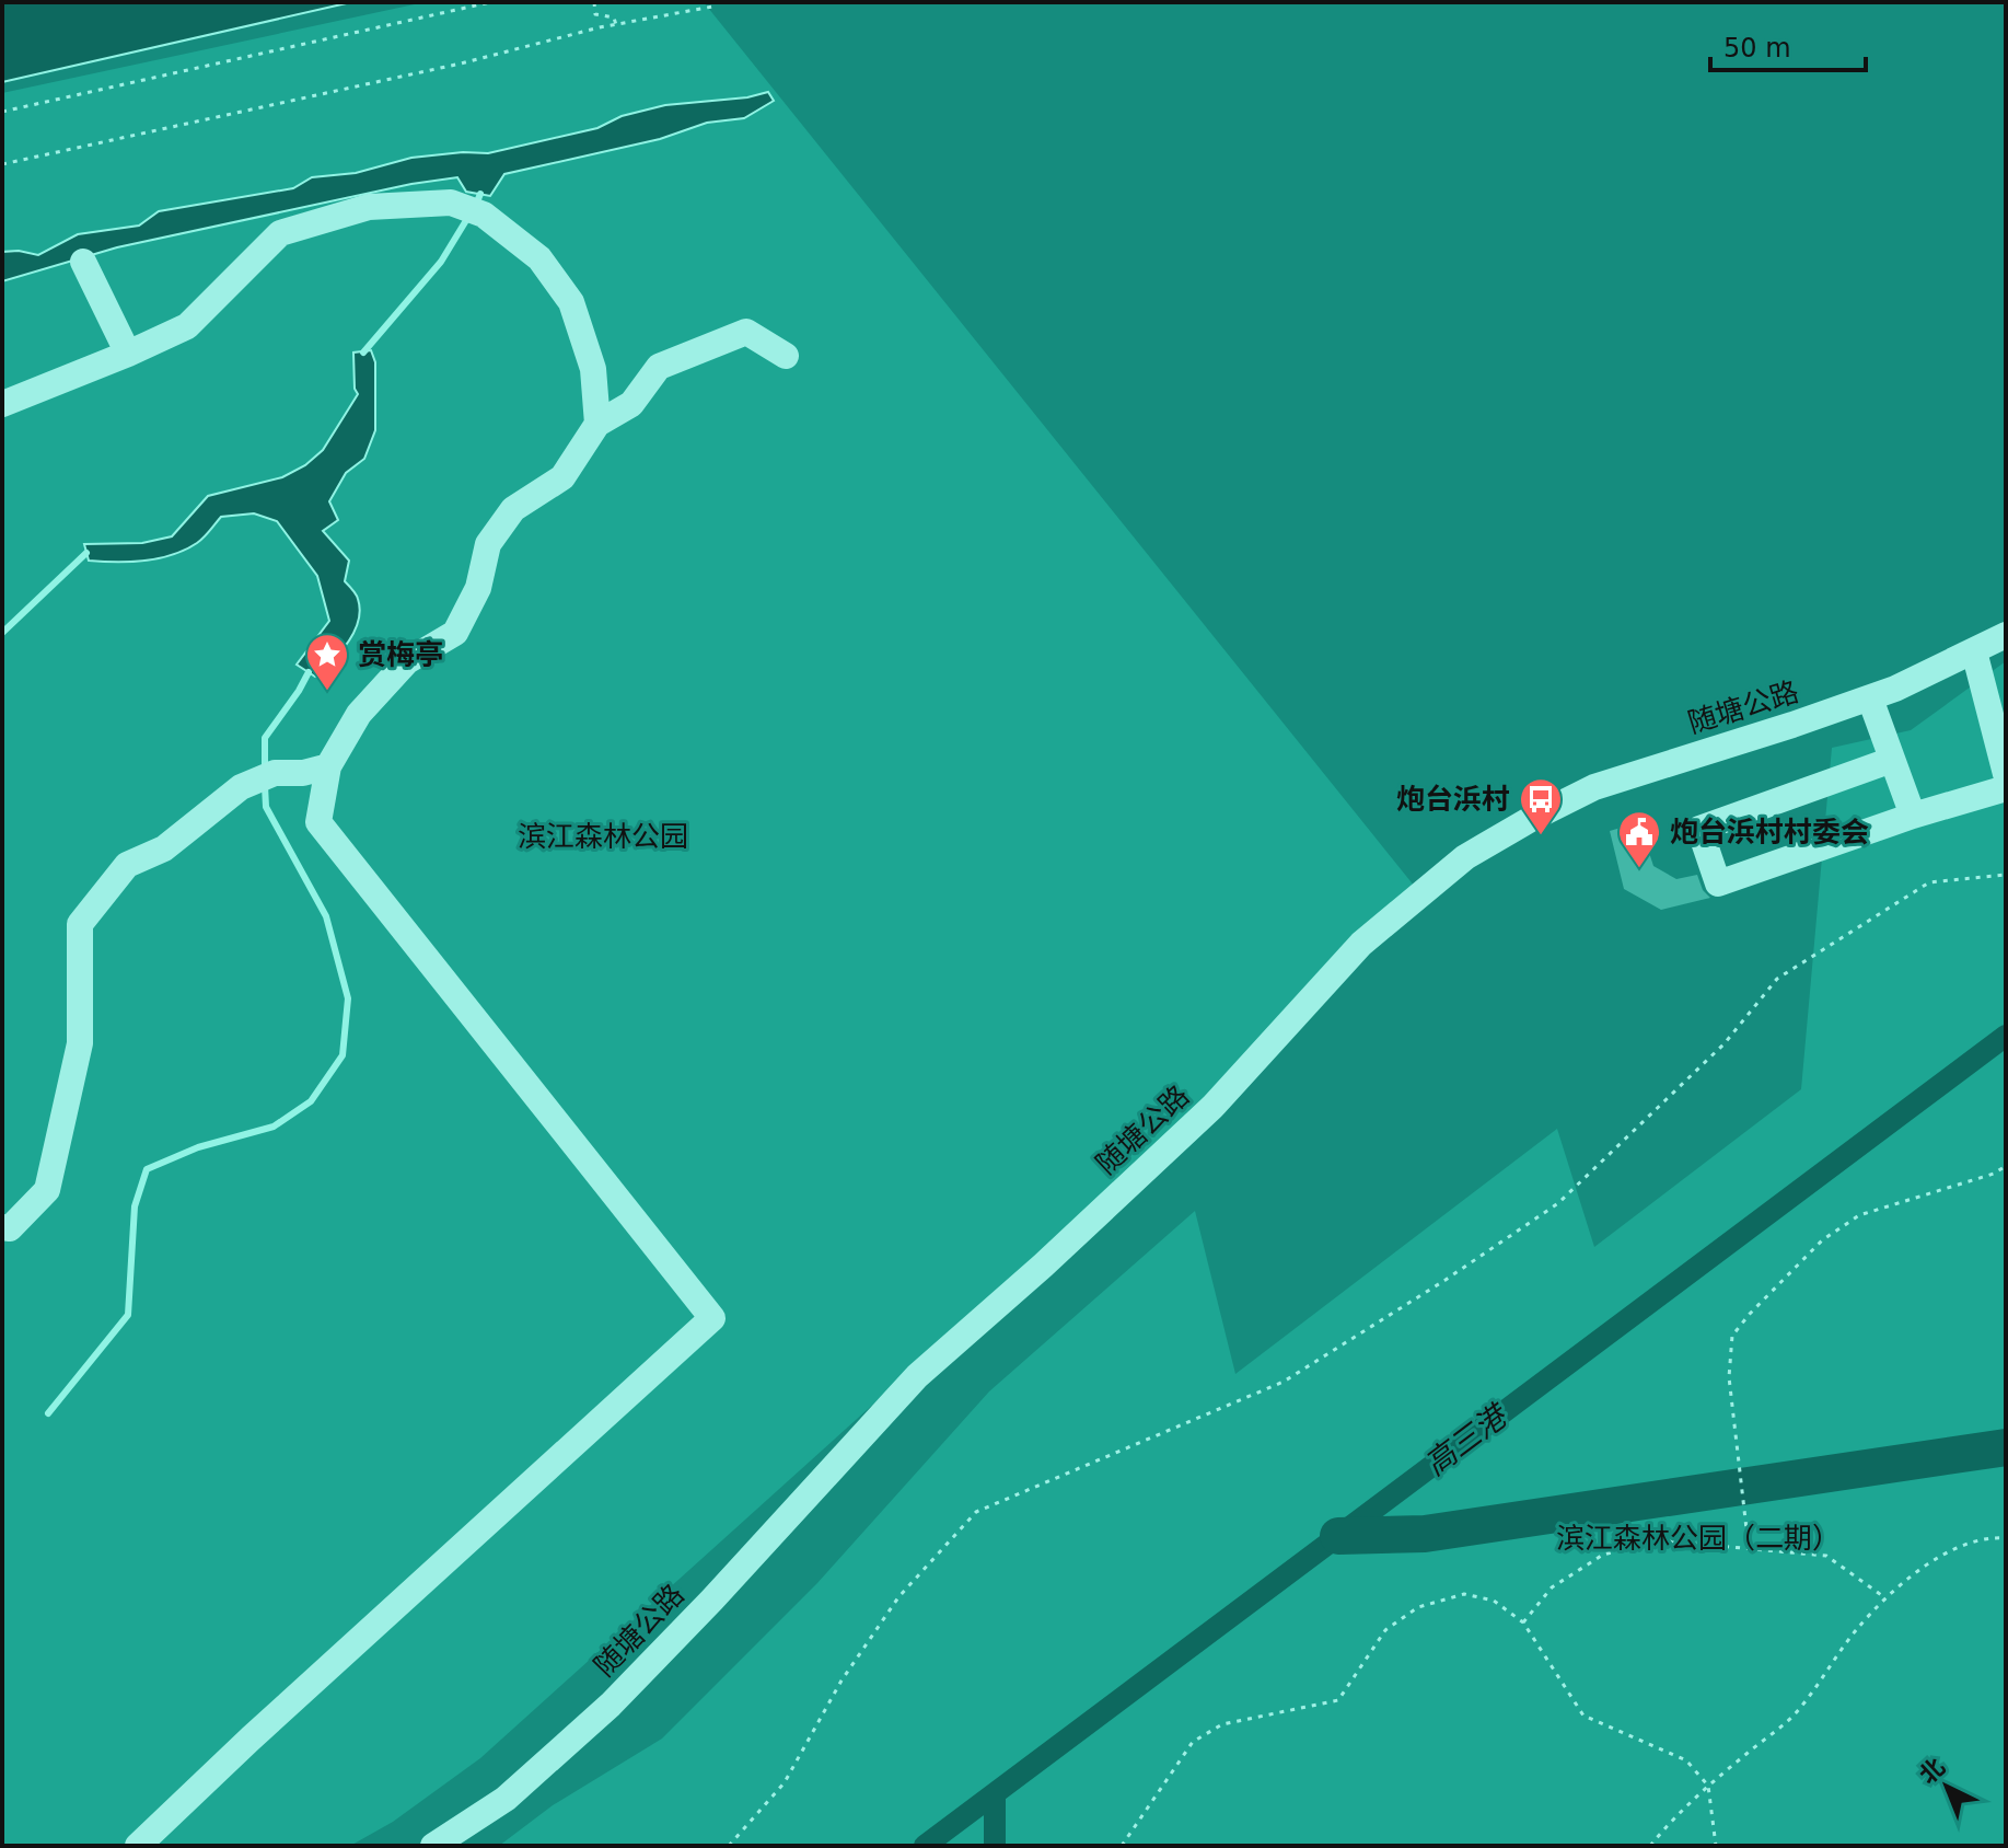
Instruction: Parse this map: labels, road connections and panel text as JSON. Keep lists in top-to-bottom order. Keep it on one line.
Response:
{"streets":{"street":["随塘公路"]},"water":["高三港"],"parks":["滨江森林公园","滨江森林公园（二期）"],"places":{"place":["赏梅亭"],"bus stop":["炮台浜村"],"public building":["炮台浜村村委会"]},"scale_bar":"50 m","north":"top left"}
